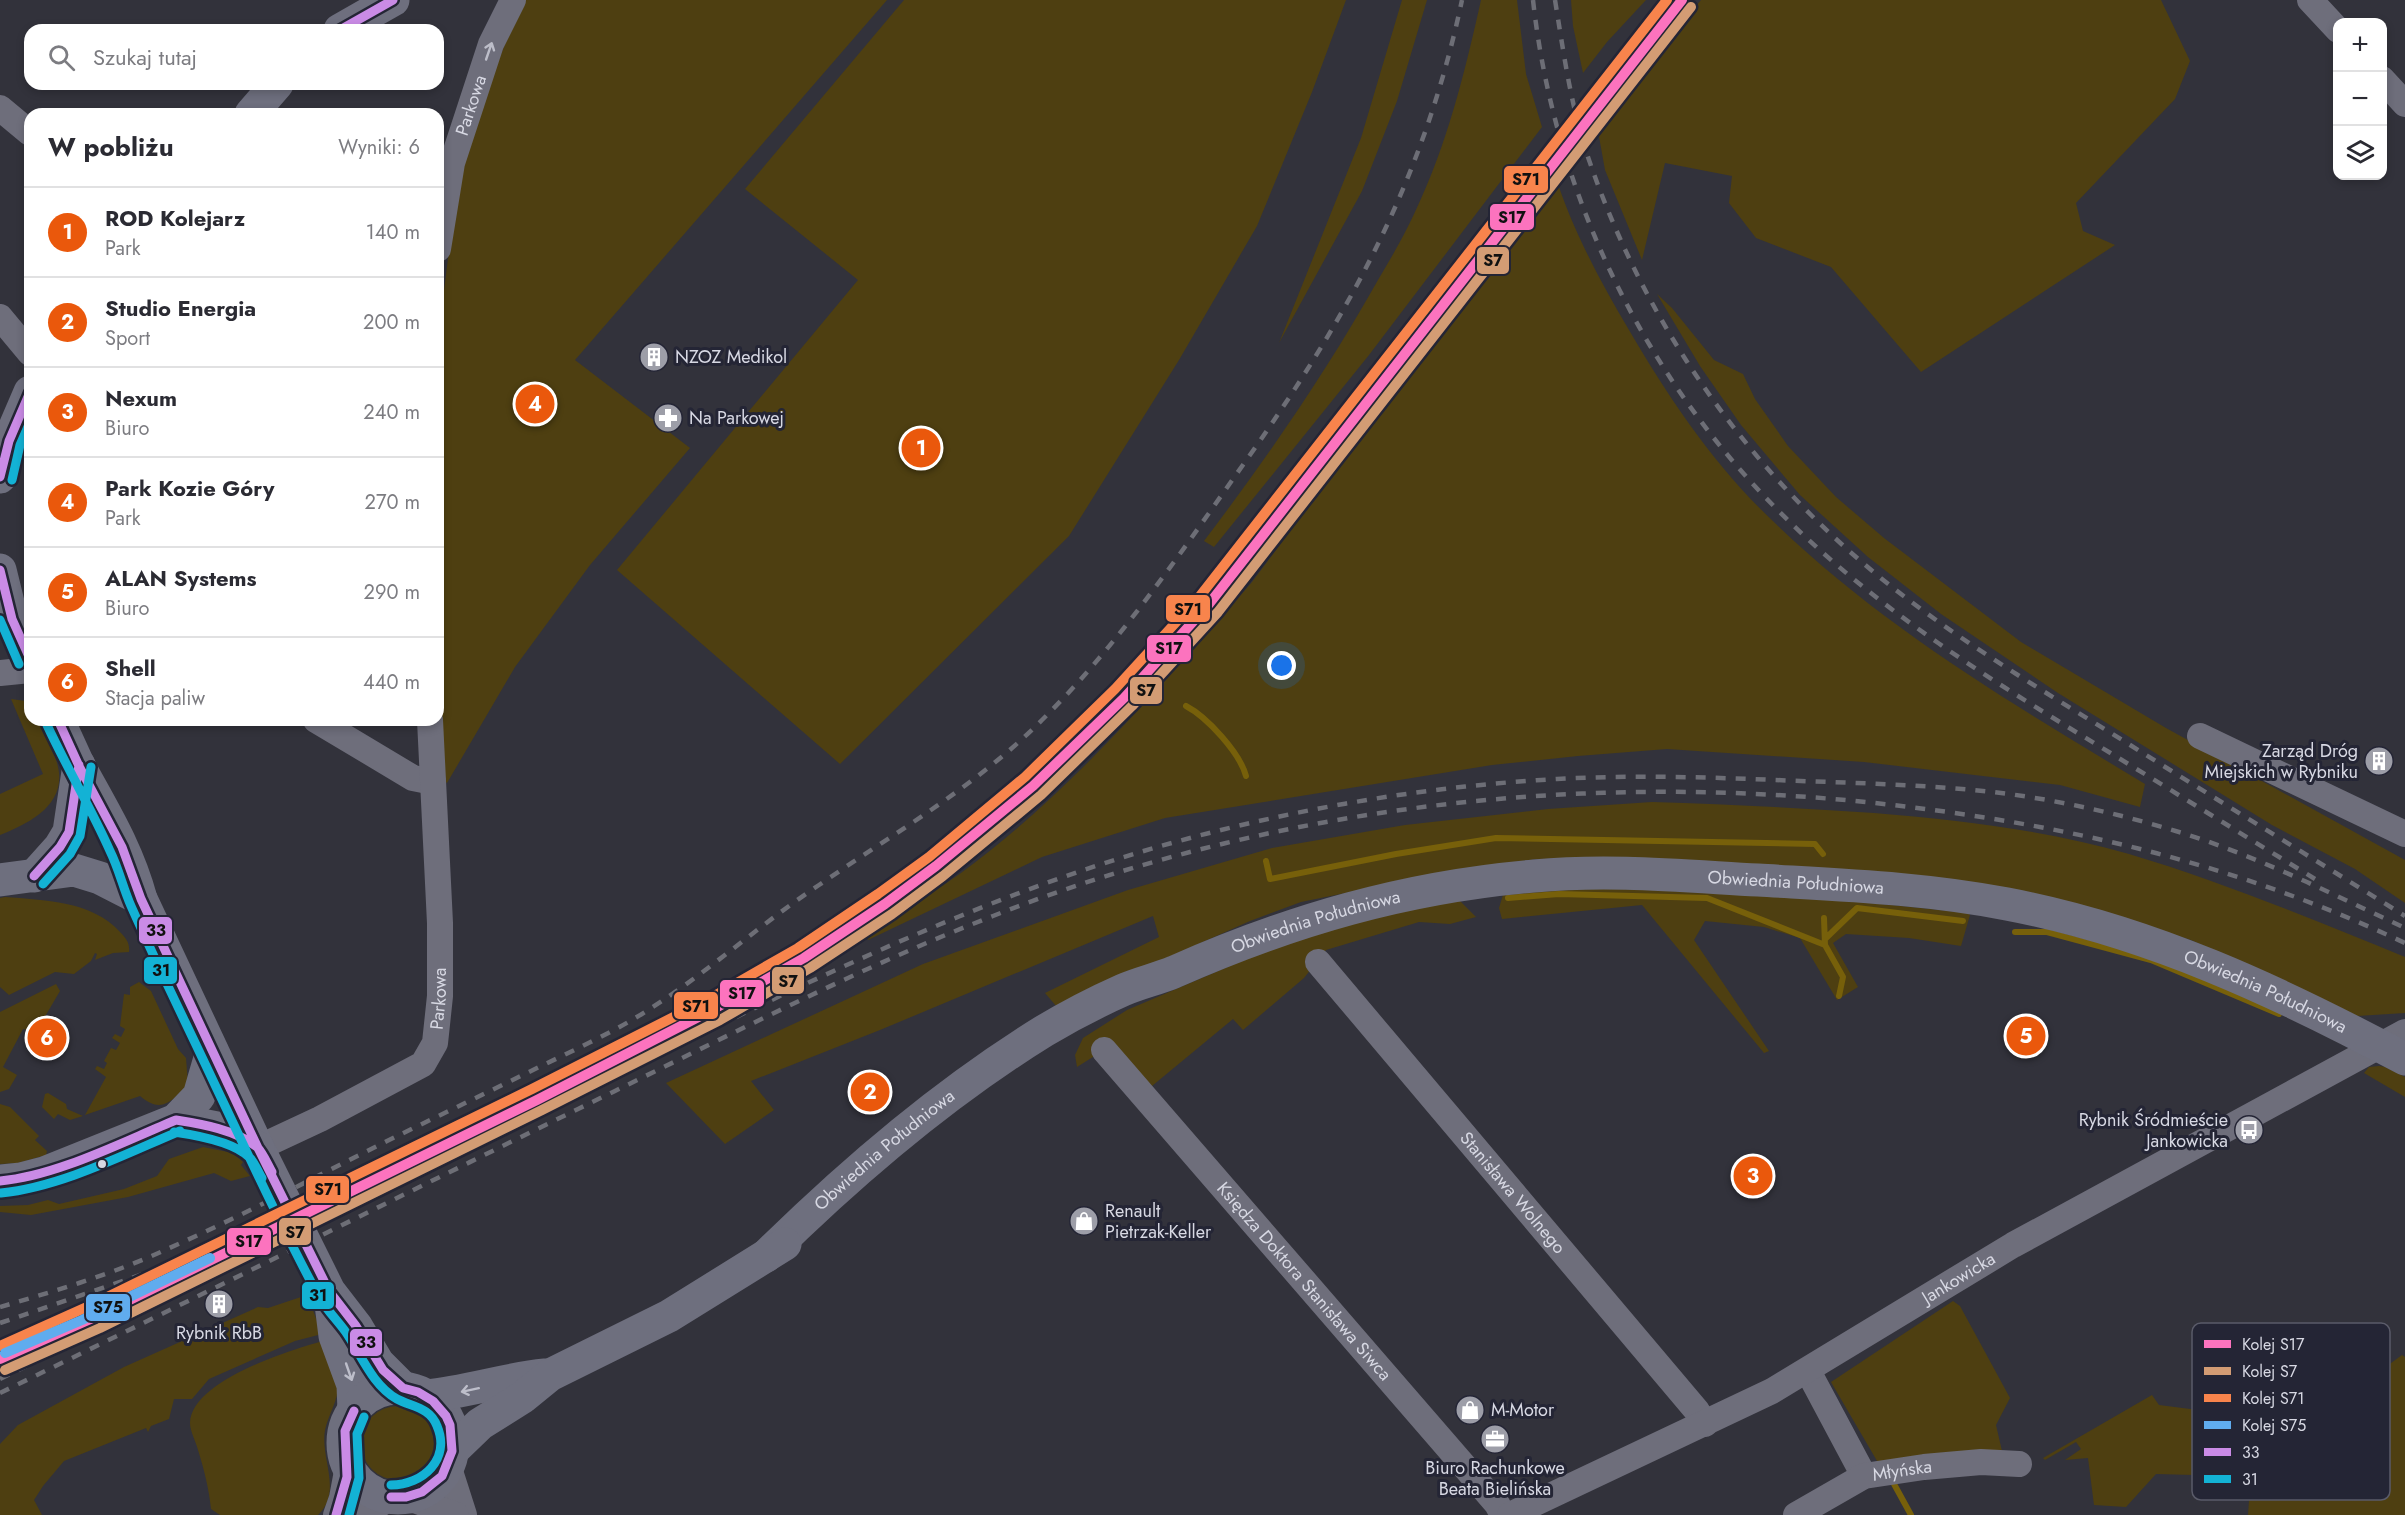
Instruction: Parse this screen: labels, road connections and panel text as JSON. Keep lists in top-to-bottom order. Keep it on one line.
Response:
{"streets":{"main road":["Obwiednia Południowa"],"street":["Parkowa","Stanisława Wolnego","Jankowicka","Księdza Doktora Stanisława Siwca","Młyńska"]},"crossings":[["Obwiednia Południowa","Jankowicka"],["Stanisława Wolnego","Jankowicka"]],"places":{"building":["NZOZ Medikol","Zarząd Dróg Miejskich w Rybniku","Rybnik RbB"],"pharmacy":["Na Parkowej"],"bus stop":["Rybnik Śródmieście Jankowicka"],"shop":["Renault Pietrzak-Keller","M-Motor"],"office":["Biuro Rachunkowe Beata Bielińska"]},"lines":["rail line S17","rail line S71","transit line 33","rail line S7","transit line 31","rail line S75"],"legend":["Kolej S17","Kolej S7","Kolej S71","Kolej S75","33","31"],"page":{"map_buttons":["+","−"],"search":"Szukaj tutaj","heading":["W pobliżu","Wyniki: 6"],"list":[{"mark":"1","name":"ROD Kolejarz","note":"Park","value":"140 m"},{"mark":"2","name":"Studio Energia","note":"Sport","value":"200 m"},{"mark":"3","name":"Nexum","note":"Biuro","value":"240 m"},{"mark":"4","name":"Park Kozie Góry","note":"Park","value":"270 m"},{"mark":"5","name":"ALAN Systems","note":"Biuro","value":"290 m"},{"mark":"6","name":"Shell","note":"Stacja paliw","value":"440 m"}],"pins":["4","1","5","6","2","3"]}}
